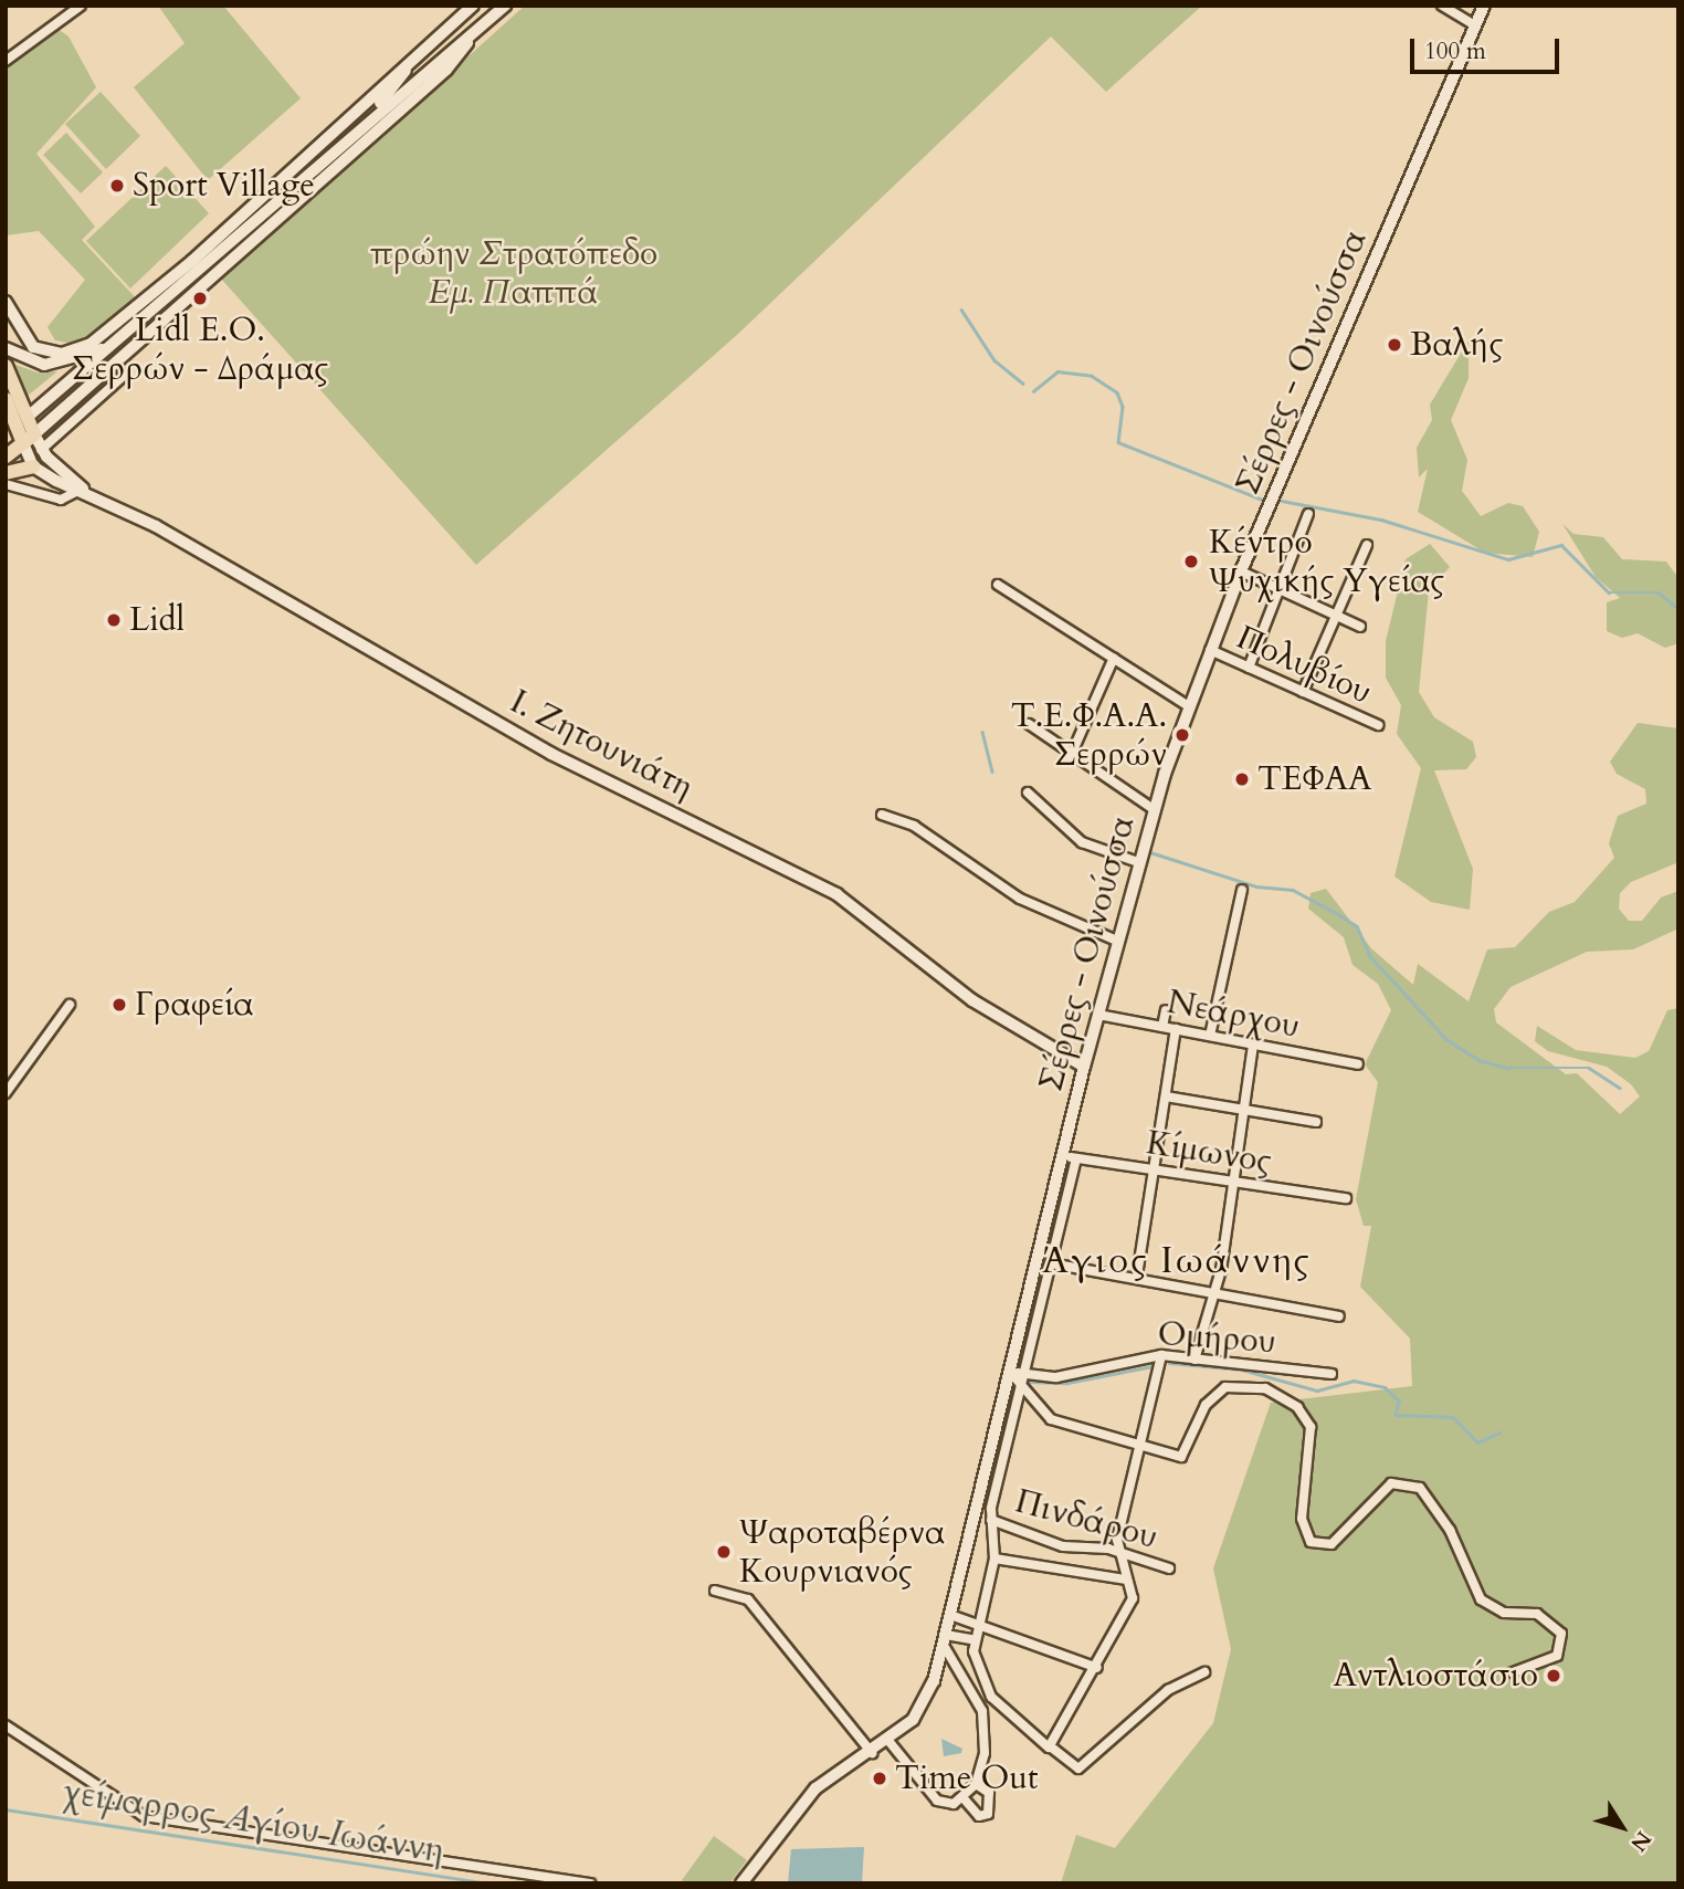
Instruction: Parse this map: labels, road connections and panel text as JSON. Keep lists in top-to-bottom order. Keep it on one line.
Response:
{"streets":{"street":["Σέρρες - Οινούσσα","Πολυβίου","Ι. Ζητουνιάτη","Νεάρχου","Κίμωνος","Ομήρου","Πινδάρου"]},"crossings":[["Σέρρες - Οινούσσα","Πολυβίου"],["Σέρρες - Οινούσσα","Ι. Ζητουνιάτη"],["Σέρρες - Οινούσσα","Νεάρχου"],["Σέρρες - Οινούσσα","Κίμωνος"],["Σέρρες - Οινούσσα","Ομήρου"]],"districts":["Άγιος Ιωάννης"],"water":["χείμαρρος Αγίου Ιωάννη"],"parks":["πρώην Στρατόπεδο Εμ. Παππά"],"places":["Sport Village","Lidl Ε.Ο. Σερρών - Δράμας","Βαλής","Κέντρο Ψυχικής Υγείας","Lidl","Τ.Ε.Φ.Α.Α. Σερρών","ΤΕΦΑΑ","Γραφεία","Ψαροταβέρνα Κουρνιανός","Αντλιοστάσιο","Time Out"],"scale_bar":"100 m","north":"bottom right"}
